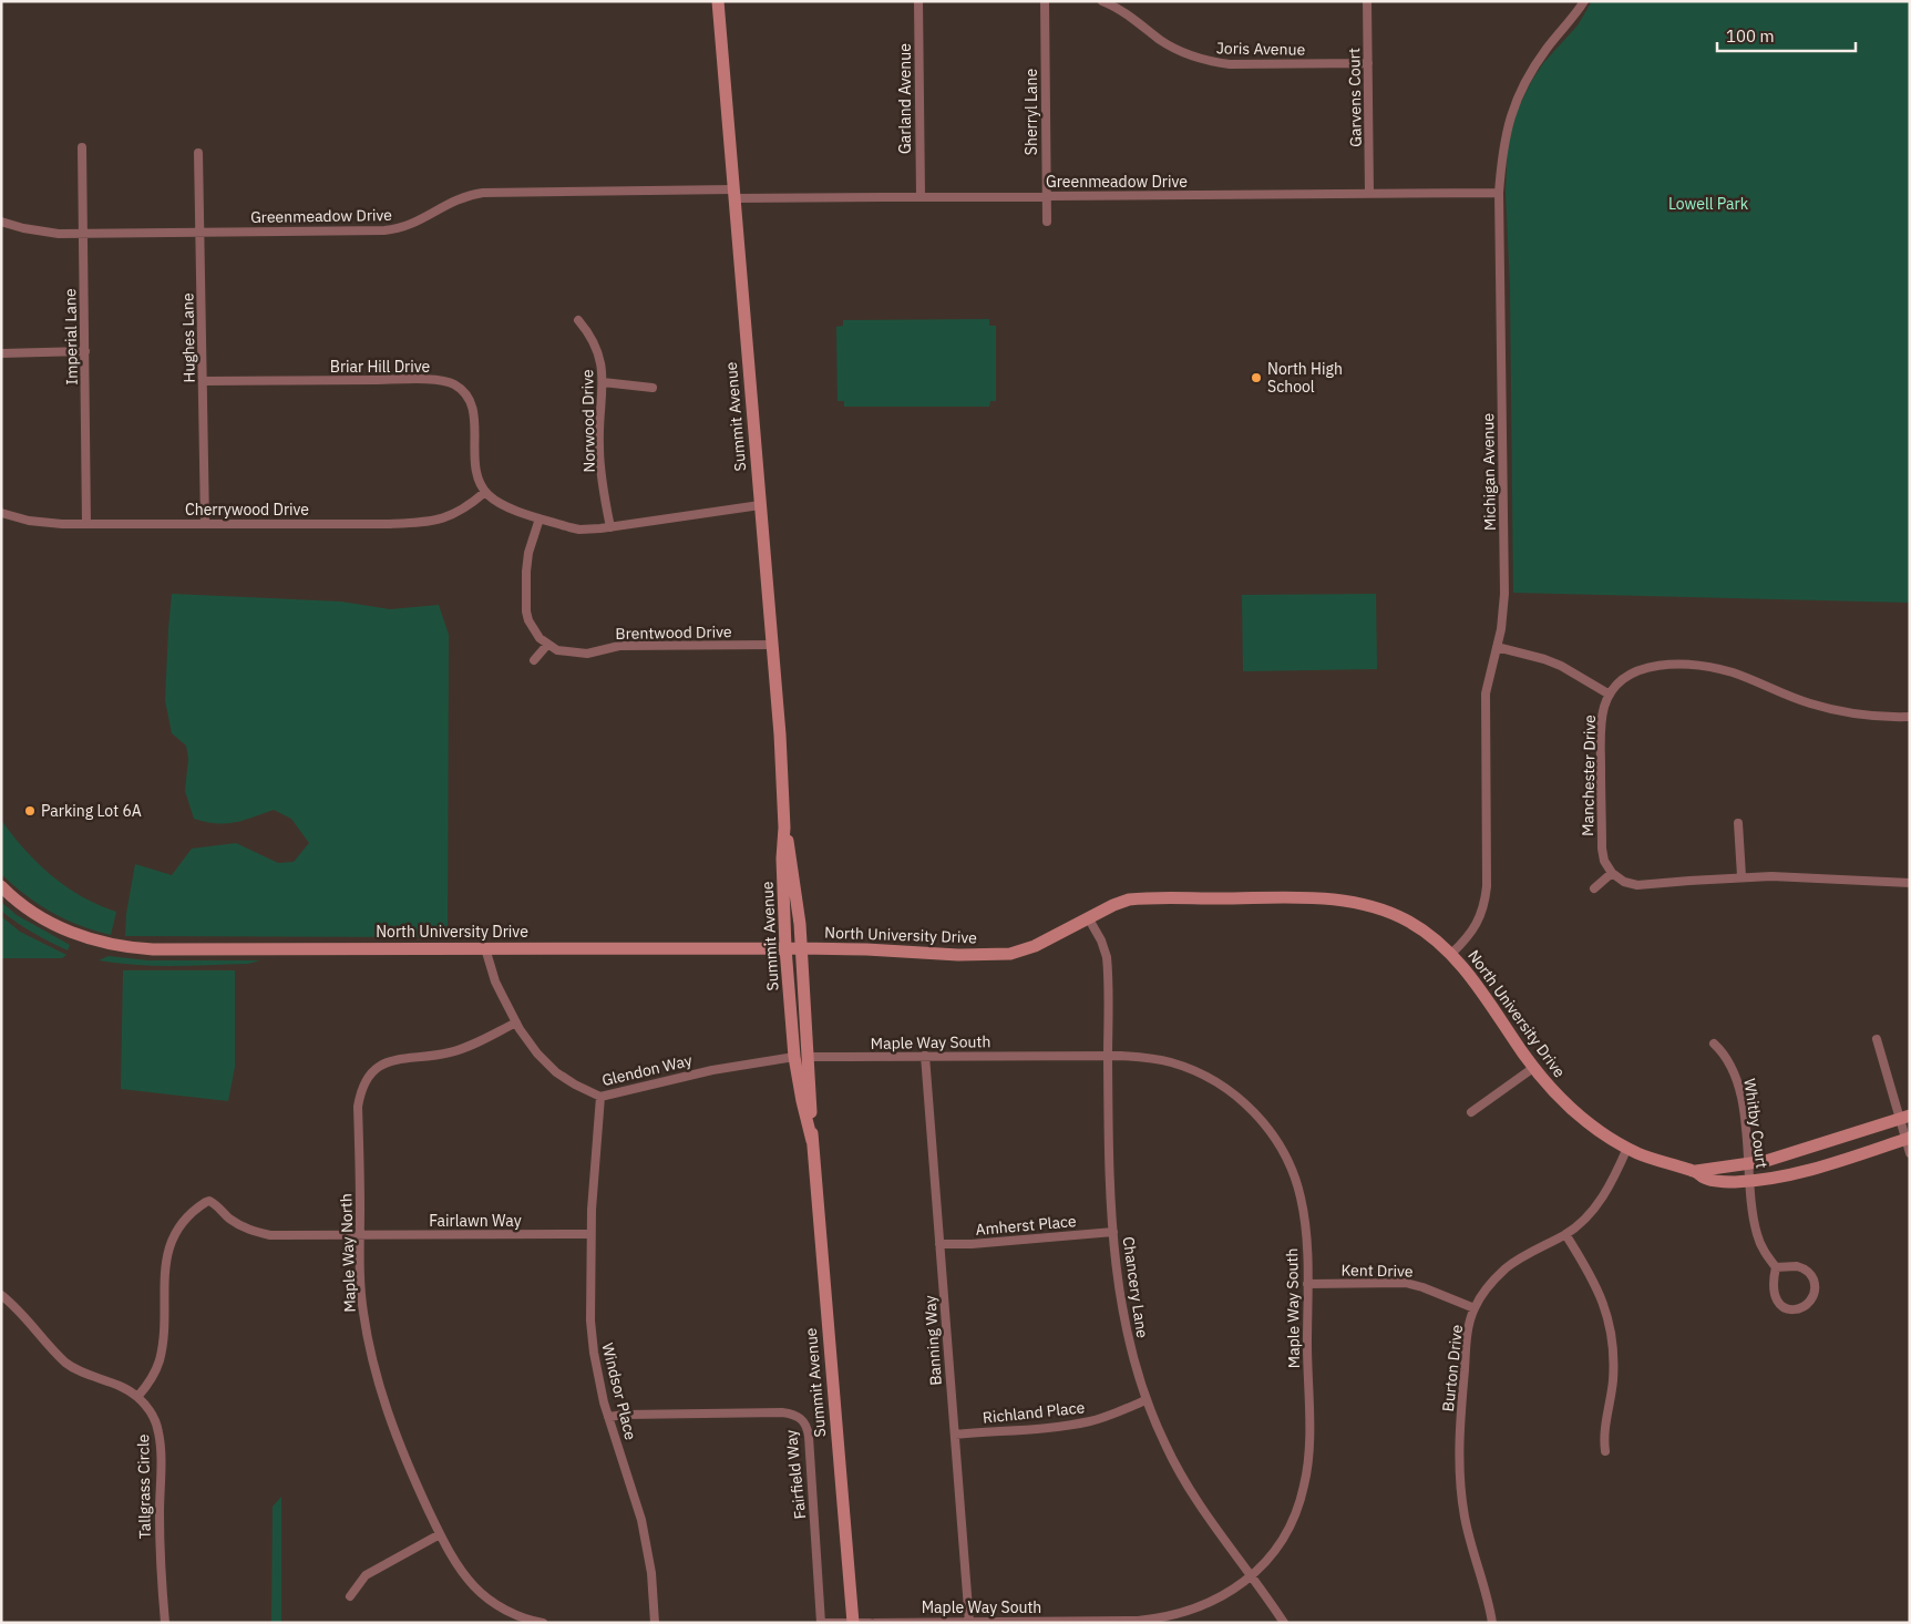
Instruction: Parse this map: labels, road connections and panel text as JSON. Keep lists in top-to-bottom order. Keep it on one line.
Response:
{"streets":{"street":["Joris Avenue","Garvens Court","Garland Avenue","Sherryl Lane","Greenmeadow Drive","Imperial Lane","Hughes Lane","Briar Hill Drive","Summit Avenue","Norwood Drive","Michigan Avenue","Cherrywood Drive","Brentwood Drive","Manchester Drive","North University Drive","Maple Way South","Glendon Way","Whitby Court","Fairlawn Way","Amherst Place","Maple Way North","Kent Drive","Chancery Lane","Banning Way","Burton Drive","Windsor Place","Richland Place","Fairfield Way","Tallgrass Circle"]},"crossings":[["Joris Avenue","Garvens Court"],["Garvens Court","Greenmeadow Drive"],["Garland Avenue","Greenmeadow Drive"],["Sherryl Lane","Greenmeadow Drive"],["Greenmeadow Drive","Imperial Lane"],["Greenmeadow Drive","Hughes Lane"],["Greenmeadow Drive","Summit Avenue"],["Greenmeadow Drive","Michigan Avenue"],["Imperial Lane","Cherrywood Drive"],["Hughes Lane","Briar Hill Drive"],["Hughes Lane","Cherrywood Drive"],["Briar Hill Drive","Cherrywood Drive"],["Summit Avenue","Brentwood Drive"],["Summit Avenue","North University Drive"],["Summit Avenue","Maple Way South"],["Summit Avenue","Glendon Way"],["Michigan Avenue","North University Drive"],["North University Drive","Glendon Way"],["North University Drive","Whitby Court"],["North University Drive","Chancery Lane"],["North University Drive","Burton Drive"],["Maple Way South","Glendon Way"],["Maple Way South","Kent Drive"],["Maple Way South","Chancery Lane"],["Maple Way South","Banning Way"],["Glendon Way","Maple Way North"],["Glendon Way","Windsor Place"],["Fairlawn Way","Maple Way North"],["Fairlawn Way","Windsor Place"],["Fairlawn Way","Tallgrass Circle"],["Amherst Place","Chancery Lane"],["Amherst Place","Banning Way"],["Kent Drive","Burton Drive"],["Chancery Lane","Richland Place"],["Banning Way","Richland Place"],["Windsor Place","Fairfield Way"]],"parks":["Lowell Park"],"places":["North High School","Parking Lot 6A"],"scale_bar":"100 m"}
